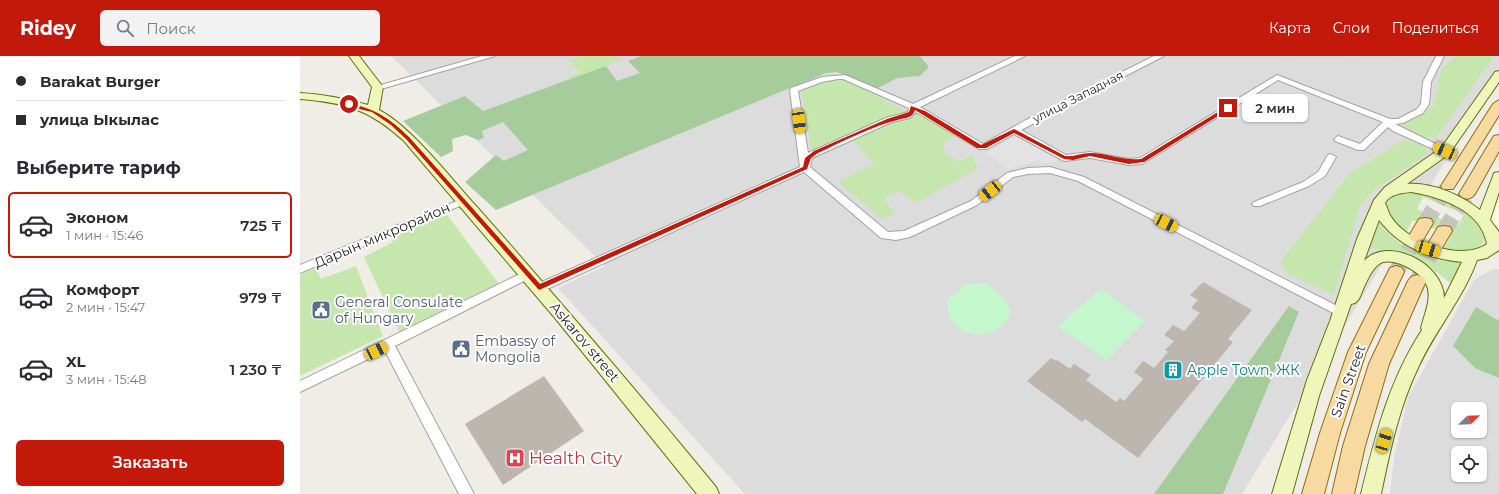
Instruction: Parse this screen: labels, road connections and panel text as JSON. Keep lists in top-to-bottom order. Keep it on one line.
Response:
{"streets":{"main road":["Sain Street"],"street":["улица Западная","Дарын микрорайон","Askarov street"]},"crossings":[["Дарын микрорайон","Askarov street"]],"places":{"public building":["General Consulate of Hungary","Embassy of Mongolia"],"building":["Apple Town, ЖК"],"hospital":["Health City"]},"north":"top right","page":{"header":"Ridey","search":"Поиск","nav":["Карта","Слои","Поделиться"],"banner":["Barakat Burger","улица Ыкылас"],"bubble":"2 мин","heading":"Выберите тариф","list":[{"name":"Эконом","note":"1 мин · 15:46","value":"725 ₸"},{"name":"Комфорт","note":"2 мин · 15:47","value":"979 ₸"},{"name":"XL","note":"3 мин · 15:48","value":"1 230 ₸"}],"buttons":"Заказать"}}
